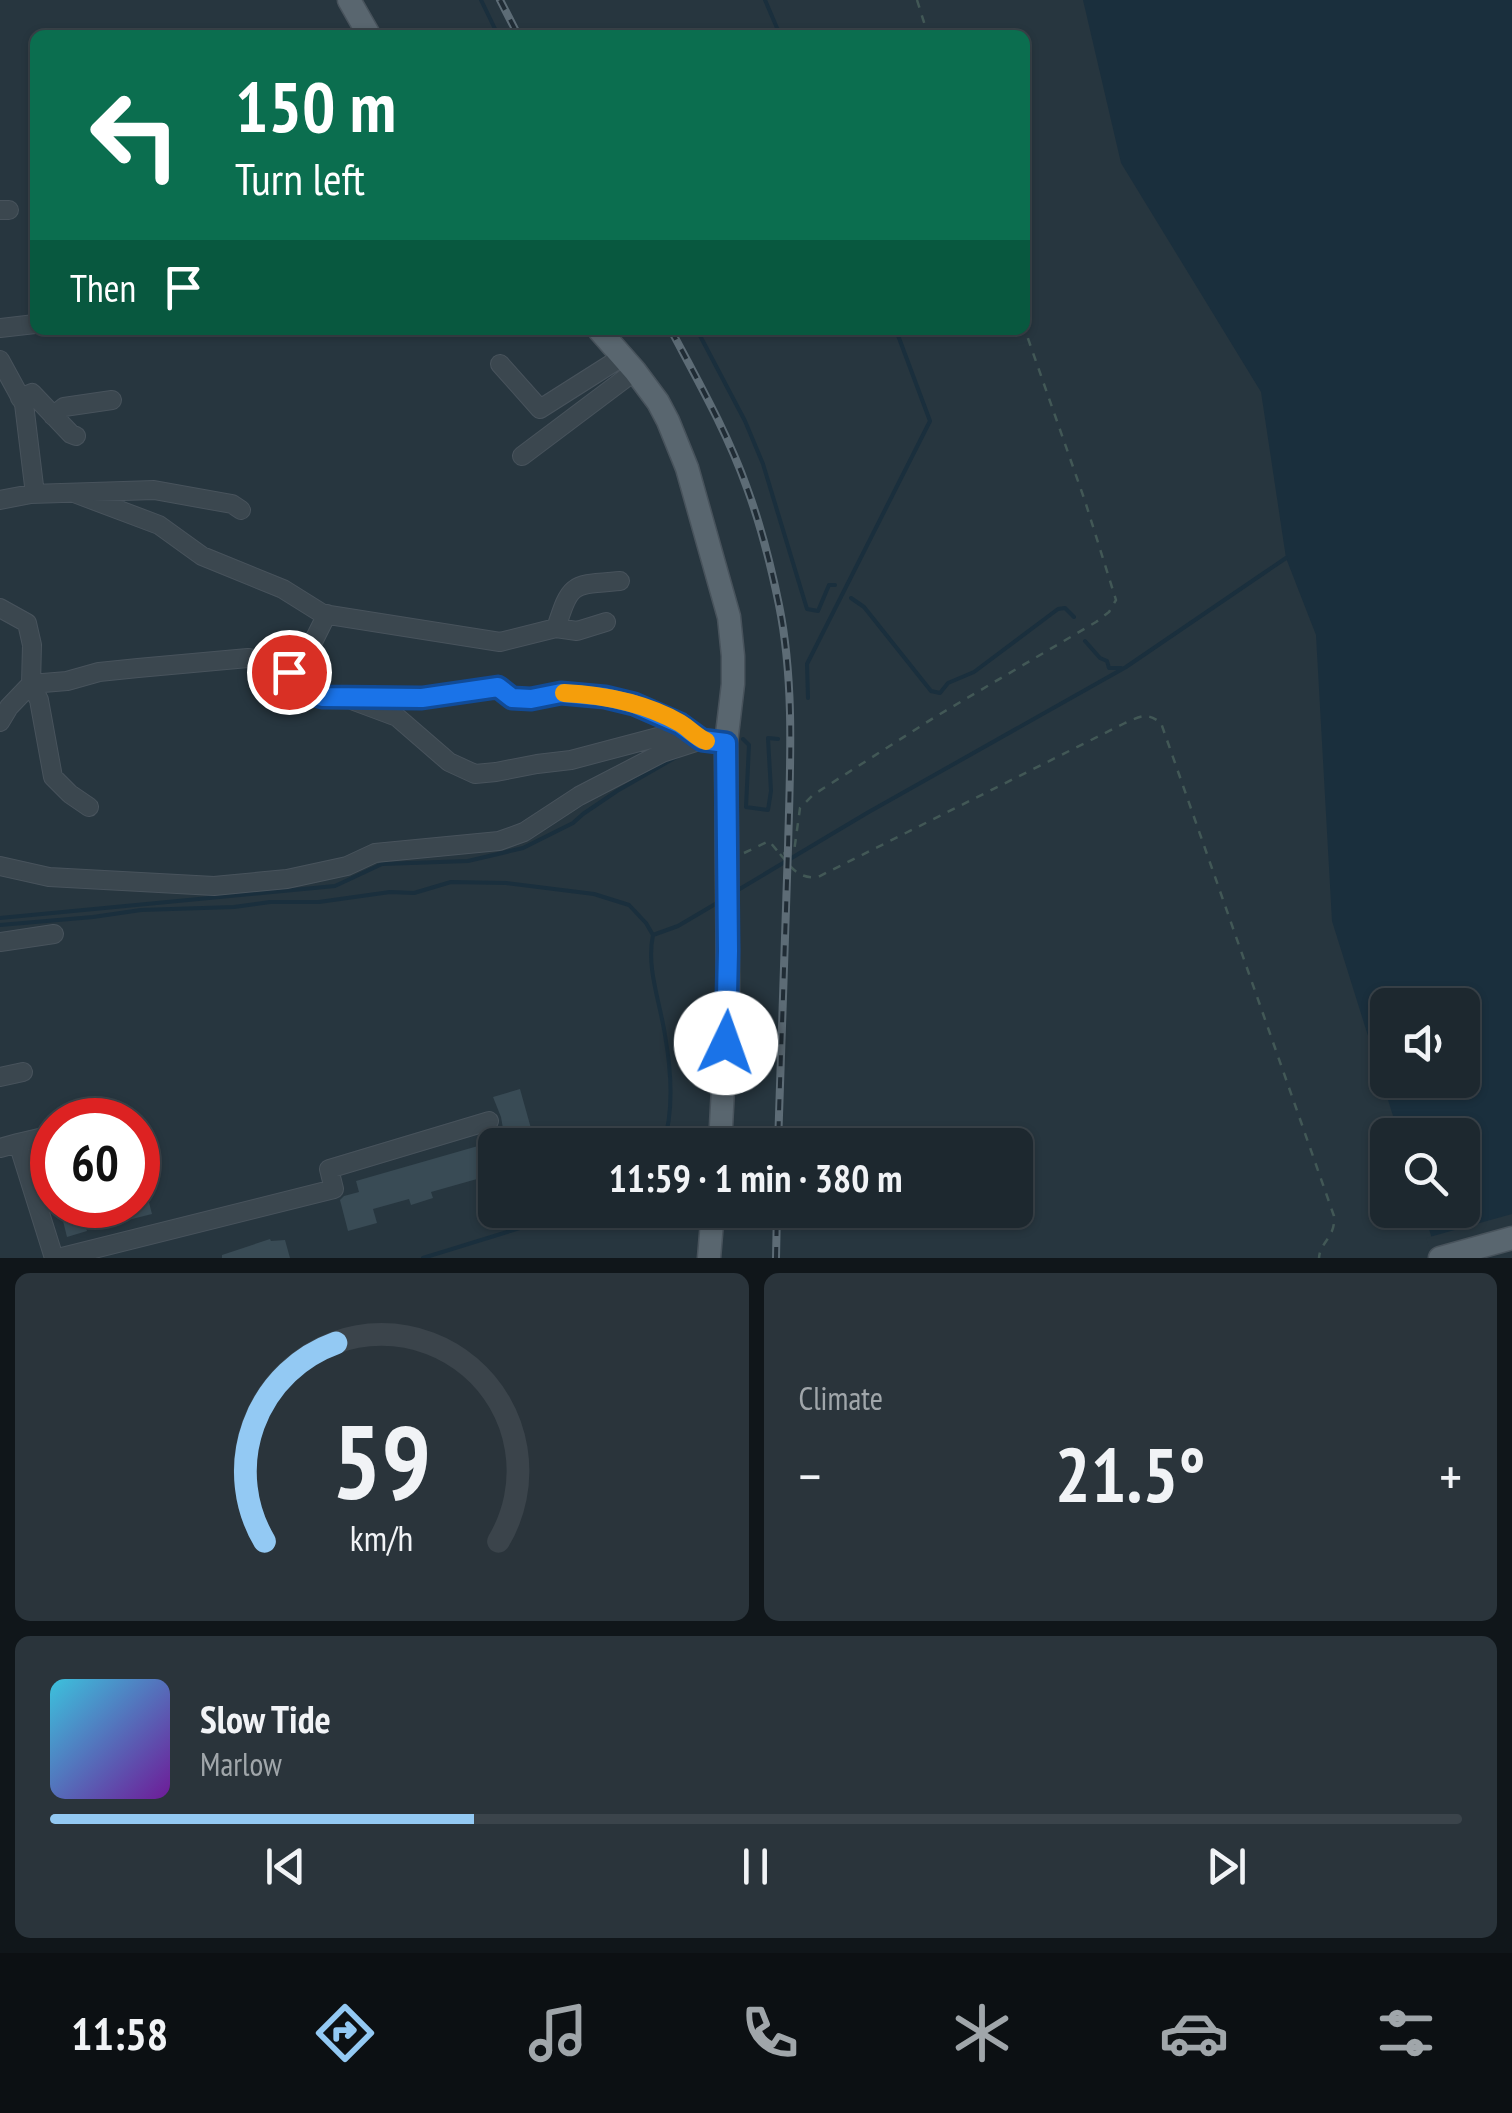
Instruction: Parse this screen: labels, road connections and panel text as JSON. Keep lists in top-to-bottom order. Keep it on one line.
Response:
{"page":{"turn":["150 m","Turn left"],"then":"Then","limit":"60","trip":"11:59 · 1 min · 380 m","tile":"Climate","heat":["−","21.5°","+"],"song":["Slow Tide","Marlow"],"tabs":"11:58","gauge":["59","km/h"]}}
